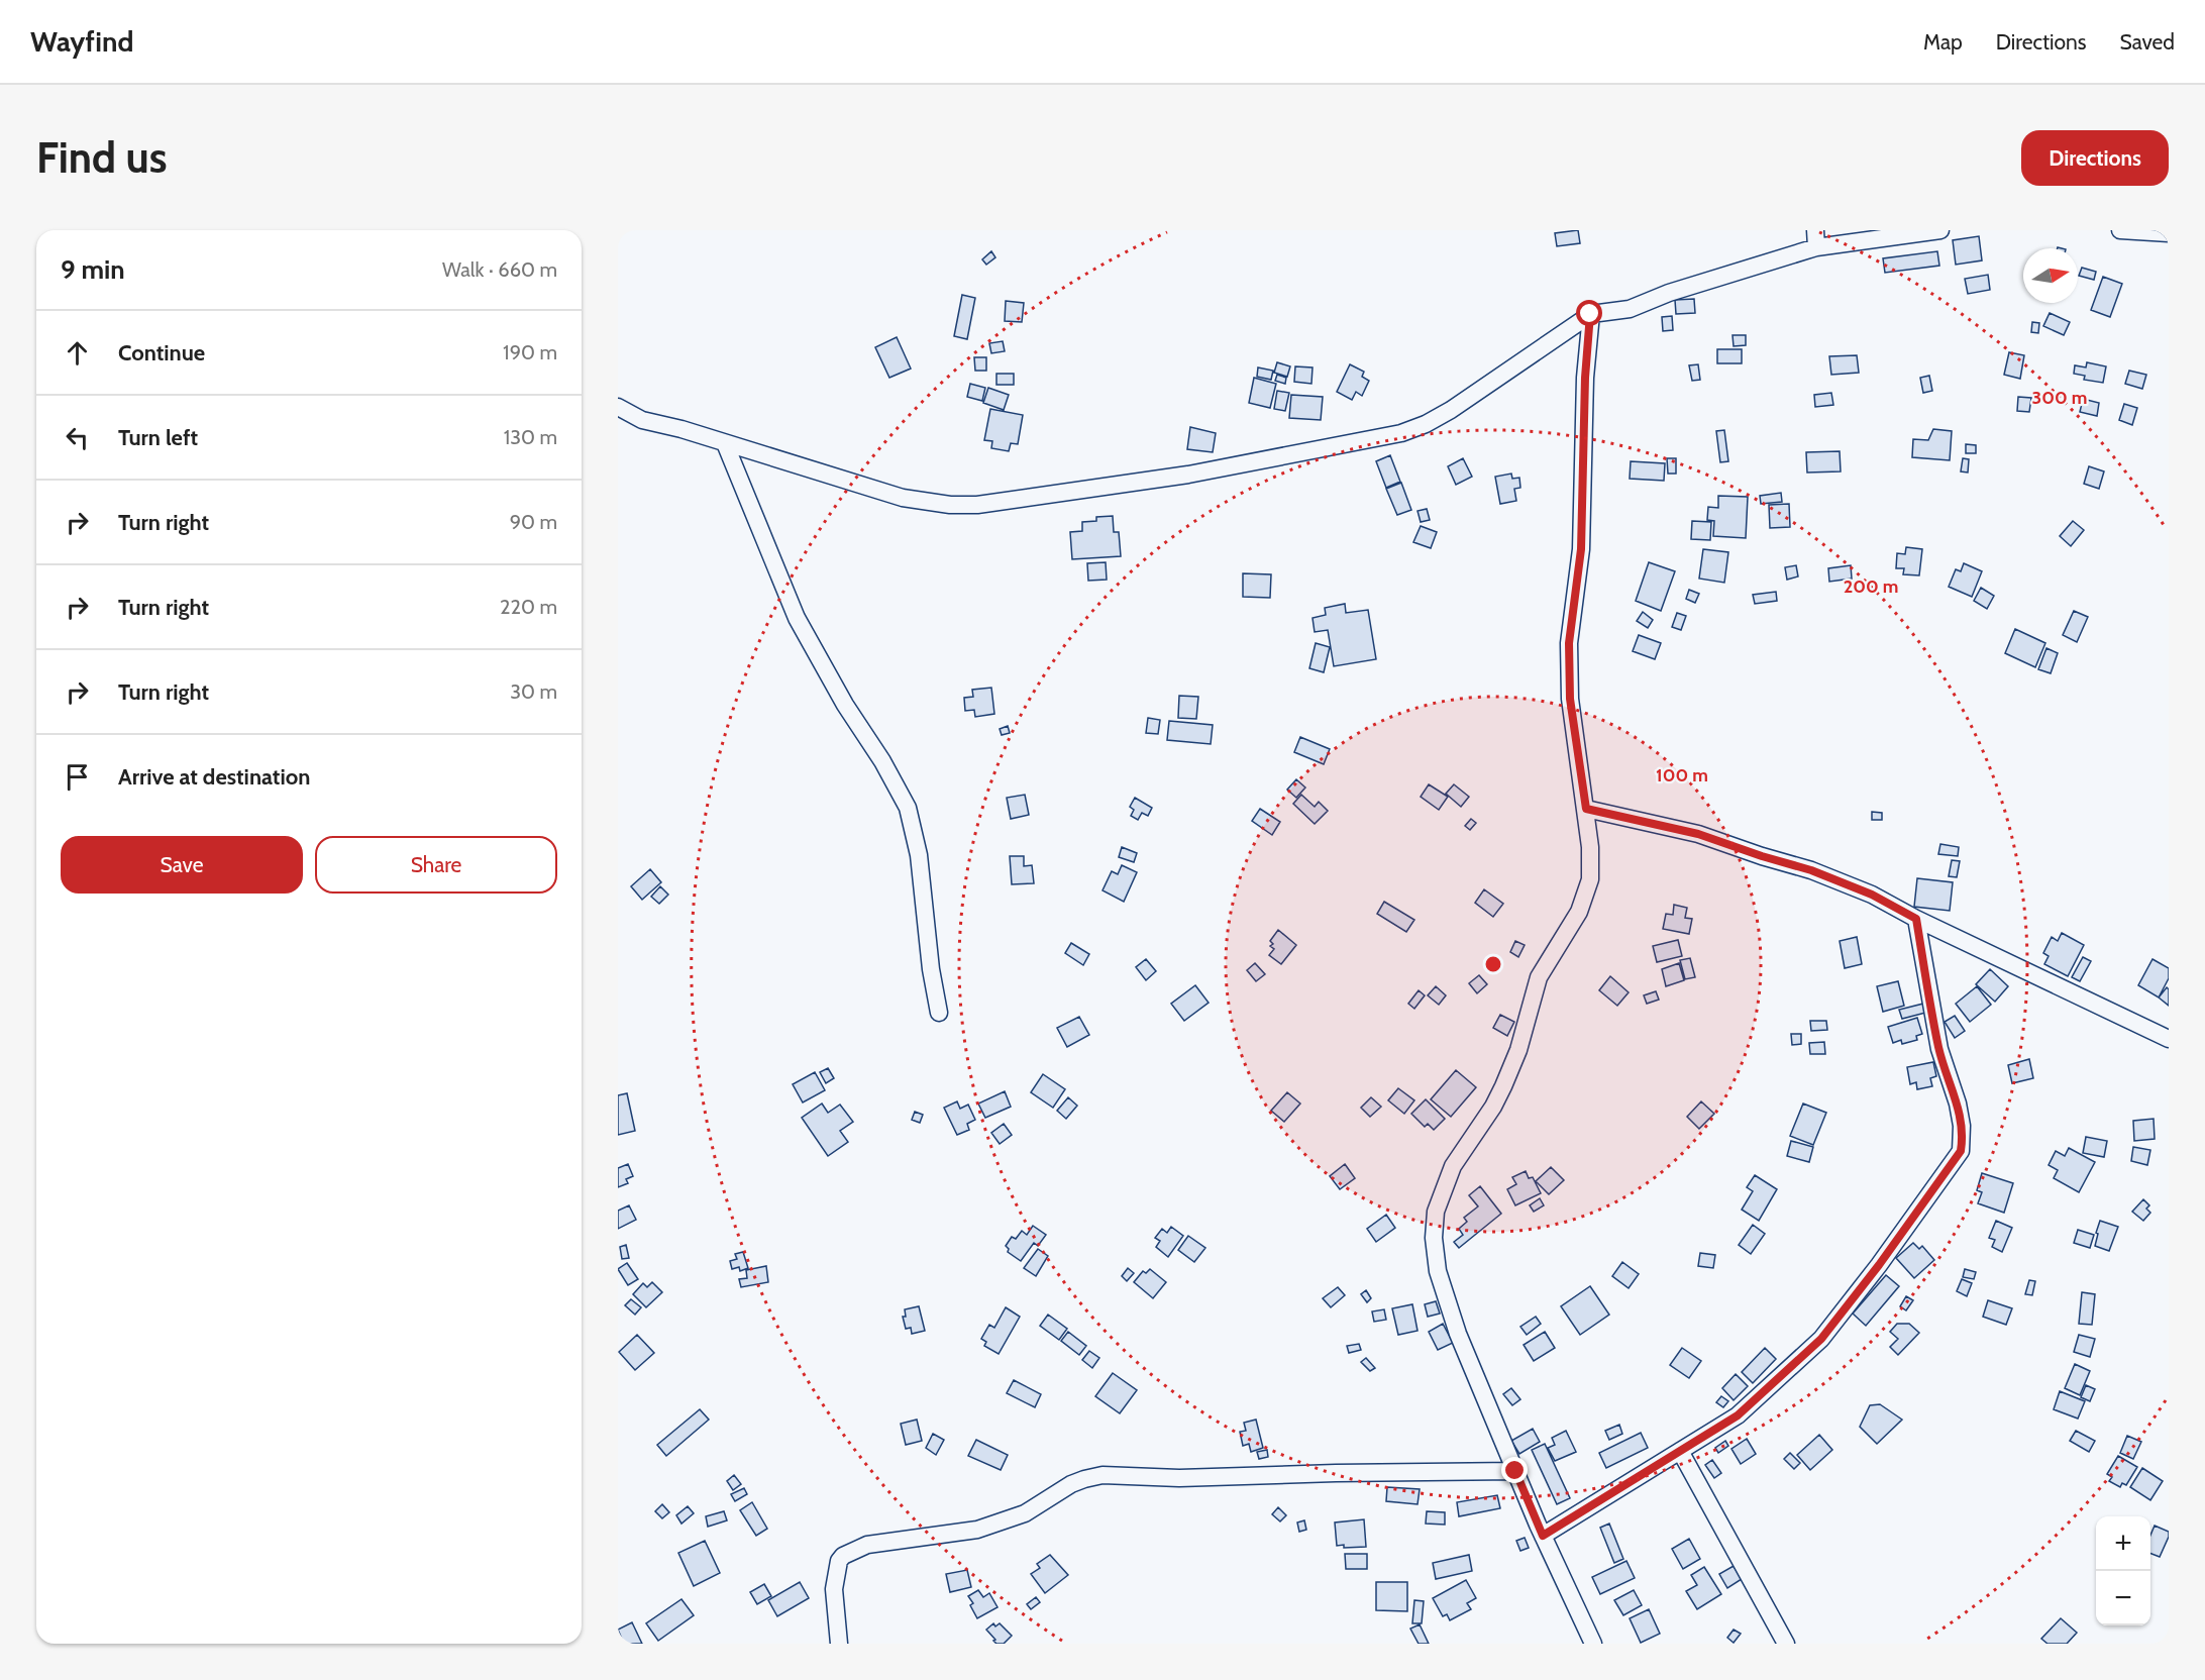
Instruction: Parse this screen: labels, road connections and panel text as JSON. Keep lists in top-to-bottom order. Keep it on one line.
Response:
{"north":"right","page":{"header":"Wayfind","nav":["Map","Directions","Saved"],"buttons":["Directions",["Save","Share"]],"title":"Find us","heading":["9 min","Walk · 660 m"],"list":[["Continue","190 m"],["Turn left","130 m"],["Turn right","90 m"],["Turn right","220 m"],["Turn right","30 m"],"Arrive at destination"],"map_buttons":["+","−"]},"rings":["300 m","200 m","100 m"]}
